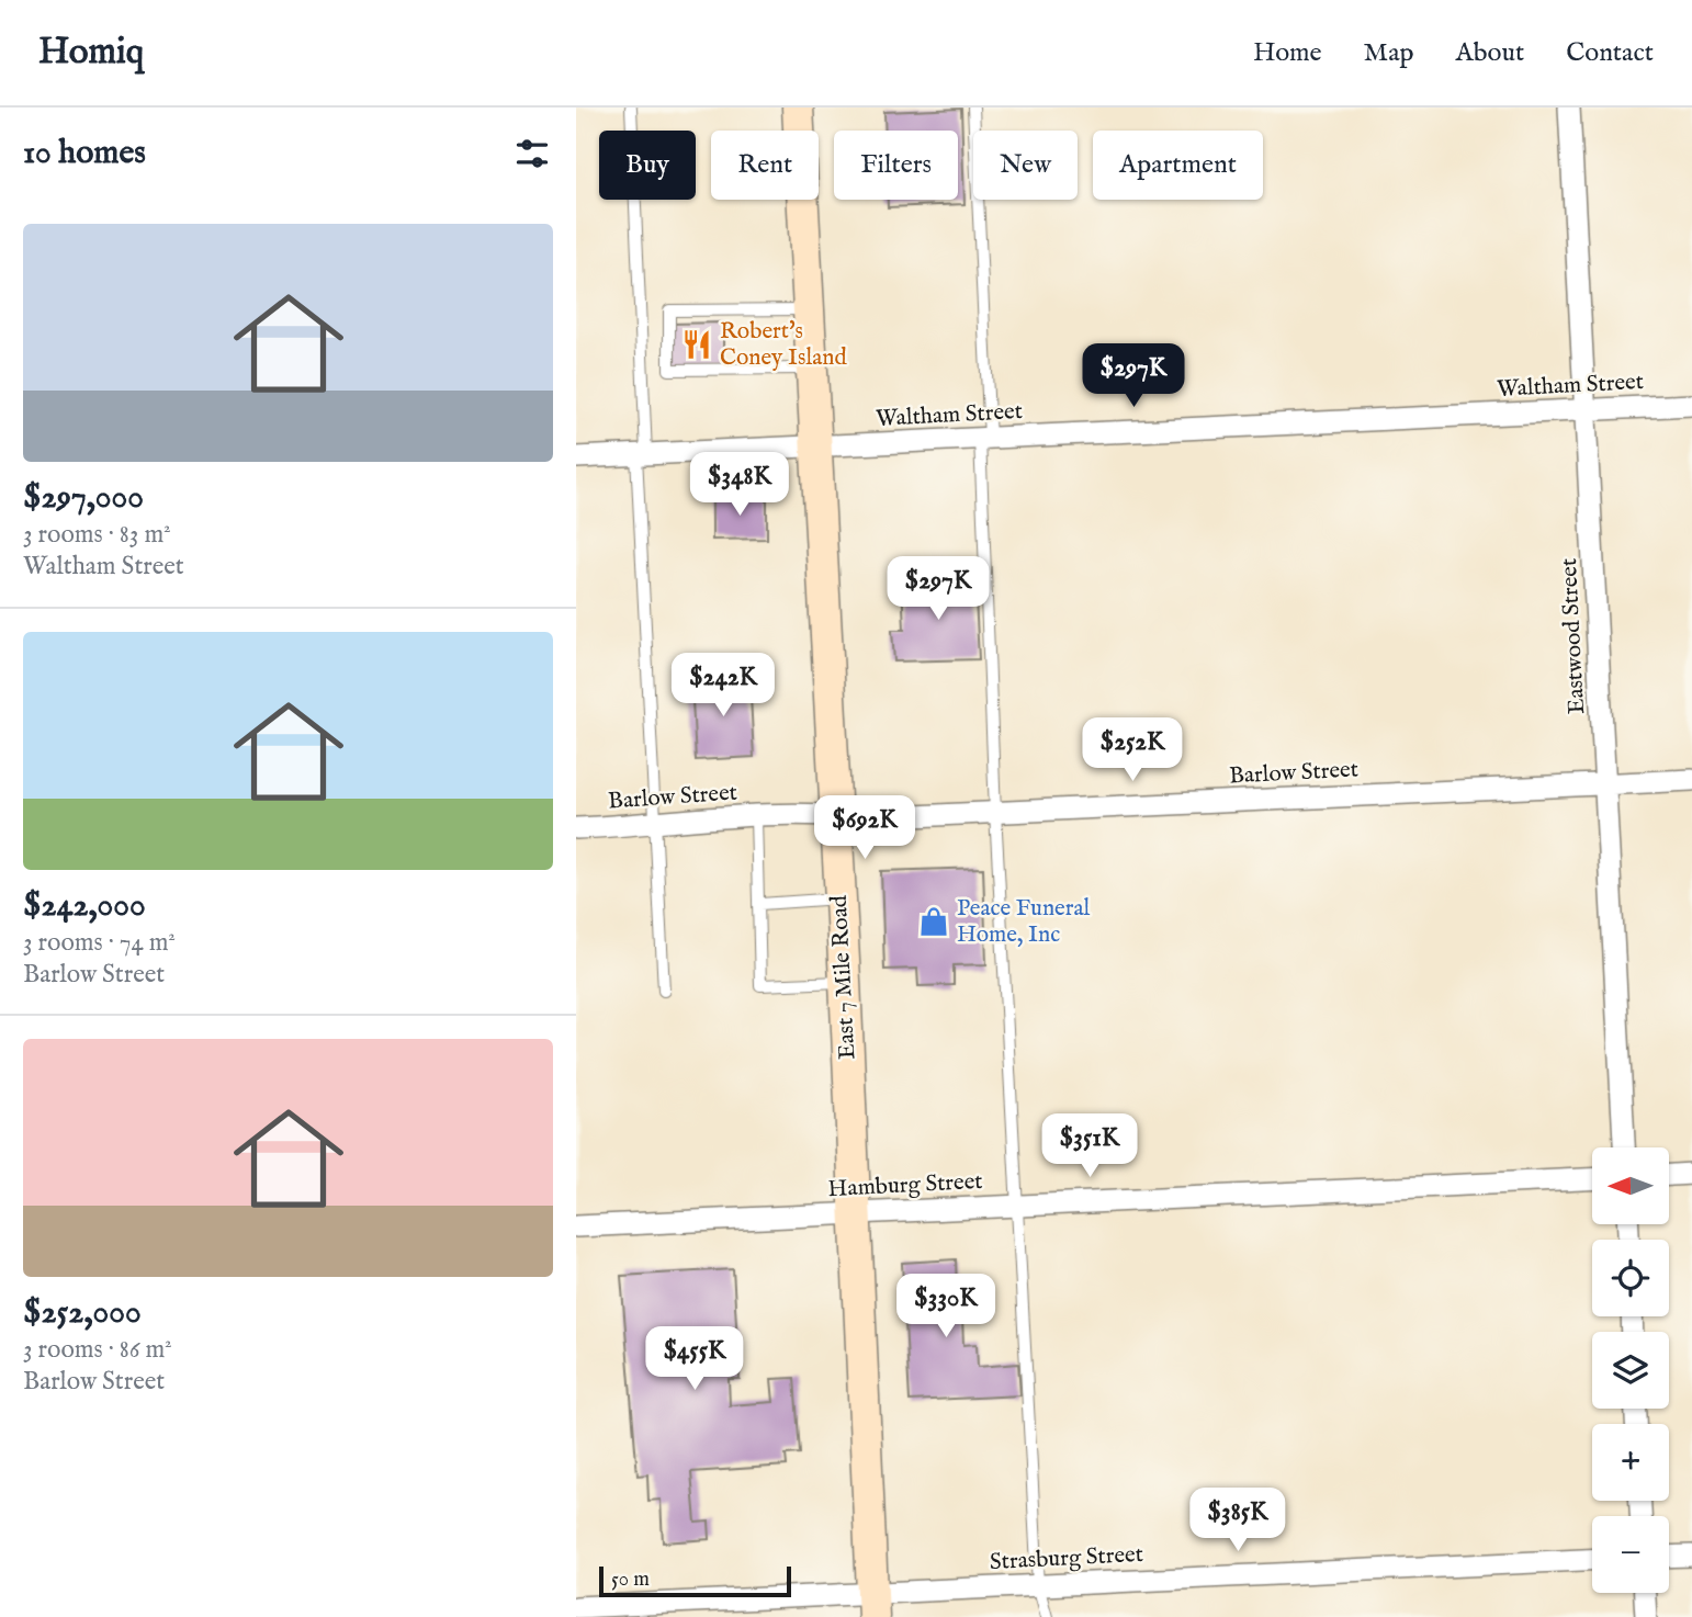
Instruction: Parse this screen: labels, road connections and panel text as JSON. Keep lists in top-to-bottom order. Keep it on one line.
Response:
{"streets":{"street":["Waltham Street","Eastwood Street","Barlow Street","East 7 Mile Road","Hamburg Street","Strasburg Street"]},"crossings":[["Waltham Street","Eastwood Street"],["Waltham Street","East 7 Mile Road"],["Eastwood Street","Barlow Street"],["Barlow Street","East 7 Mile Road"],["East 7 Mile Road","Hamburg Street"],["East 7 Mile Road","Strasburg Street"]],"places":{"restaurant":["Robert's Coney Island"],"shop":["Peace Funeral Home, Inc"]},"scale_bar":"50 m","north":"left","page":{"header":"Homiq","nav":["Home","Map","About","Contact"],"heading":"10 homes","chip":["Buy","Rent","Filters","New","Apartment"],"list":[{"name":"$297,000","note":"3 rooms · 83 m² · Waltham Street"},{"name":"$242,000","note":"3 rooms · 74 m² · Barlow Street"},{"name":"$252,000","note":"3 rooms · 86 m² · Barlow Street"}],"price":["$297K","$348K","$297K","$242K","$252K","$692K","$351K","$330K","$455K","$385K"],"map_buttons":["+","−"],"scale":"50 m"}}
